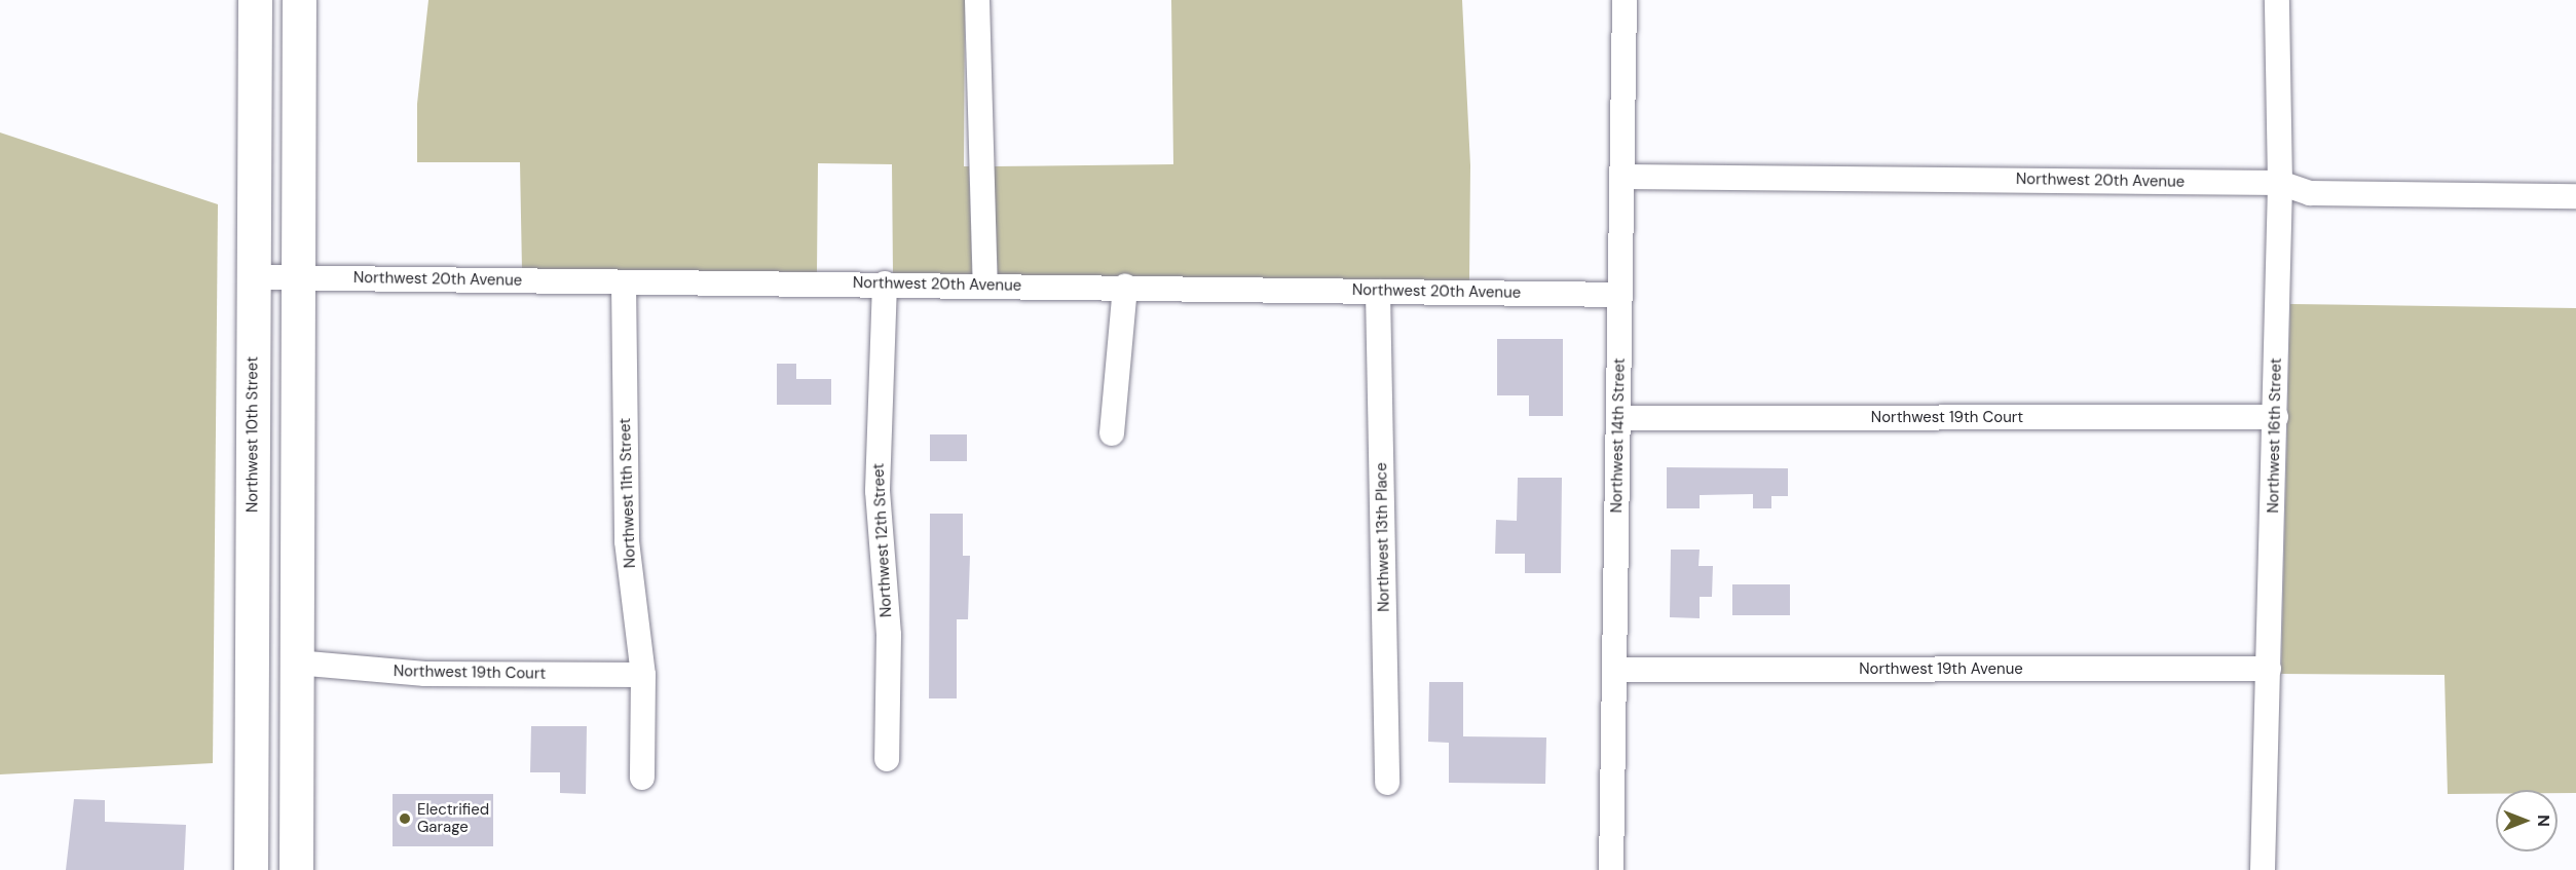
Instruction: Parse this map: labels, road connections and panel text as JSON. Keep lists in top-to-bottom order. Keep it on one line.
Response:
{"streets":{"highway":["Northwest 10th Street"],"street":["Northwest 20th Avenue","Northwest 19th Court","Northwest 14th Street","Northwest 16th Street","Northwest 11th Street","Northwest 13th Place","Northwest 12th Street","Northwest 19th Avenue"]},"crossings":[["Northwest 20th Avenue","Northwest 10th Street"],["Northwest 20th Avenue","Northwest 14th Street"],["Northwest 20th Avenue","Northwest 16th Street"],["Northwest 20th Avenue","Northwest 11th Street"],["Northwest 20th Avenue","Northwest 13th Place"],["Northwest 20th Avenue","Northwest 12th Street"],["Northwest 19th Court","Northwest 14th Street"],["Northwest 19th Court","Northwest 16th Street"],["Northwest 19th Court","Northwest 11th Street"],["Northwest 14th Street","Northwest 19th Avenue"],["Northwest 16th Street","Northwest 19th Avenue"]],"places":["Electrified Garage"],"north":"right"}
